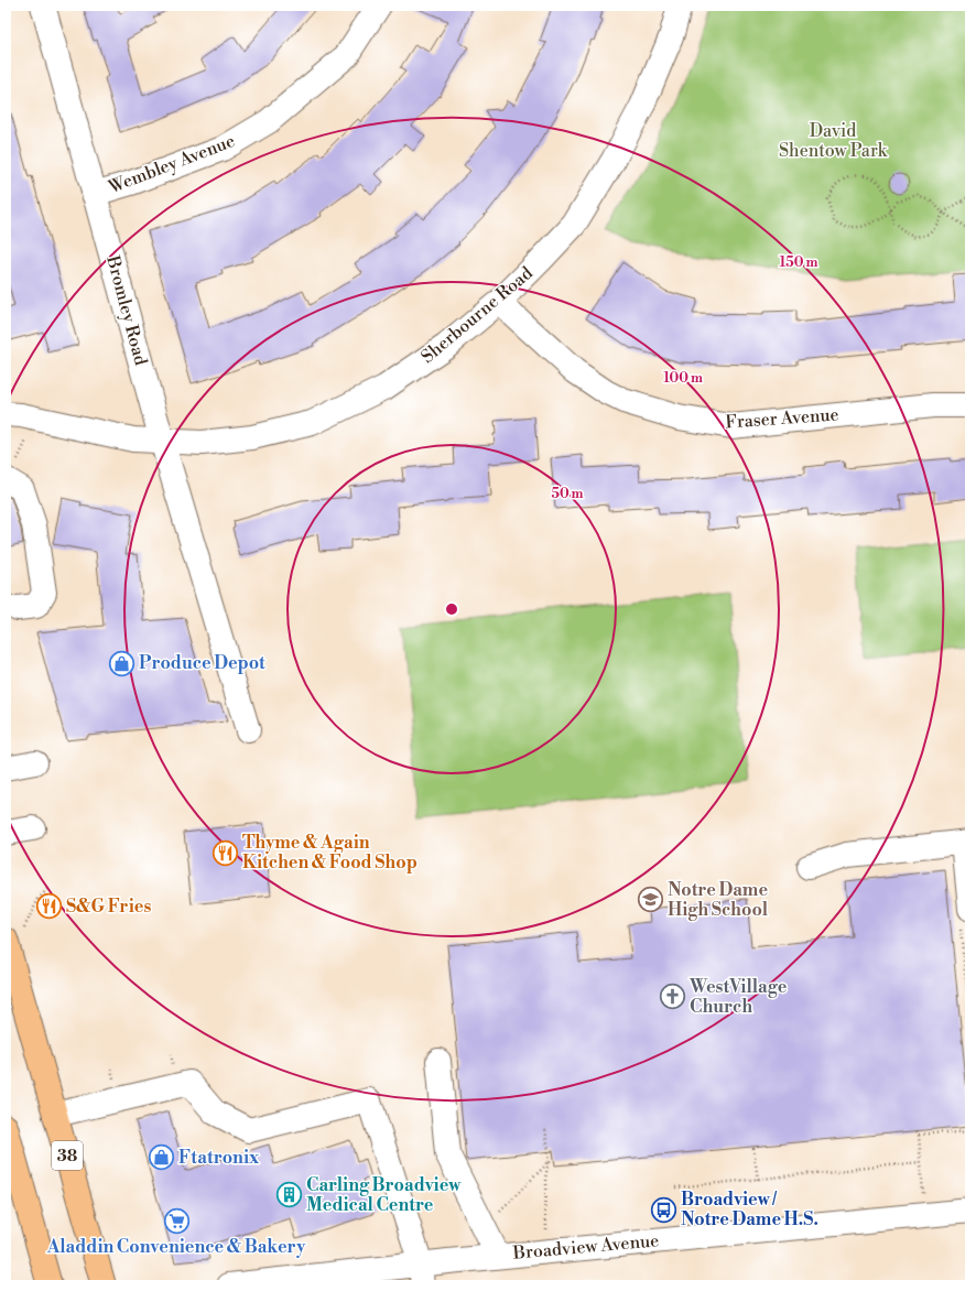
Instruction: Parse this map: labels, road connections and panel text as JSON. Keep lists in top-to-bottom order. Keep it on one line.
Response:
{"streets":{"main road":["38"],"street":["Wembley Avenue","Bromley Road","Sherbourne Road","Fraser Avenue","Broadview Avenue"]},"crossings":[["Wembley Avenue","Bromley Road"],["Bromley Road","Sherbourne Road"],["Sherbourne Road","Fraser Avenue"]],"parks":["David Shentow Park"],"places":{"shop":["Produce Depot","Ftatronix"],"restaurant":["Thyme & Again Kitchen & Food Shop","S&G Fries"],"school or university":["Notre Dame High School"],"church":["WestVillage Church"],"building":["Carling Broadview Medical Centre"],"bus stop":["Broadview / Notre Dame H.S."],"supermarket":["Aladdin Convenience & Bakery"]},"rings":["150 m","100 m","50 m"]}
